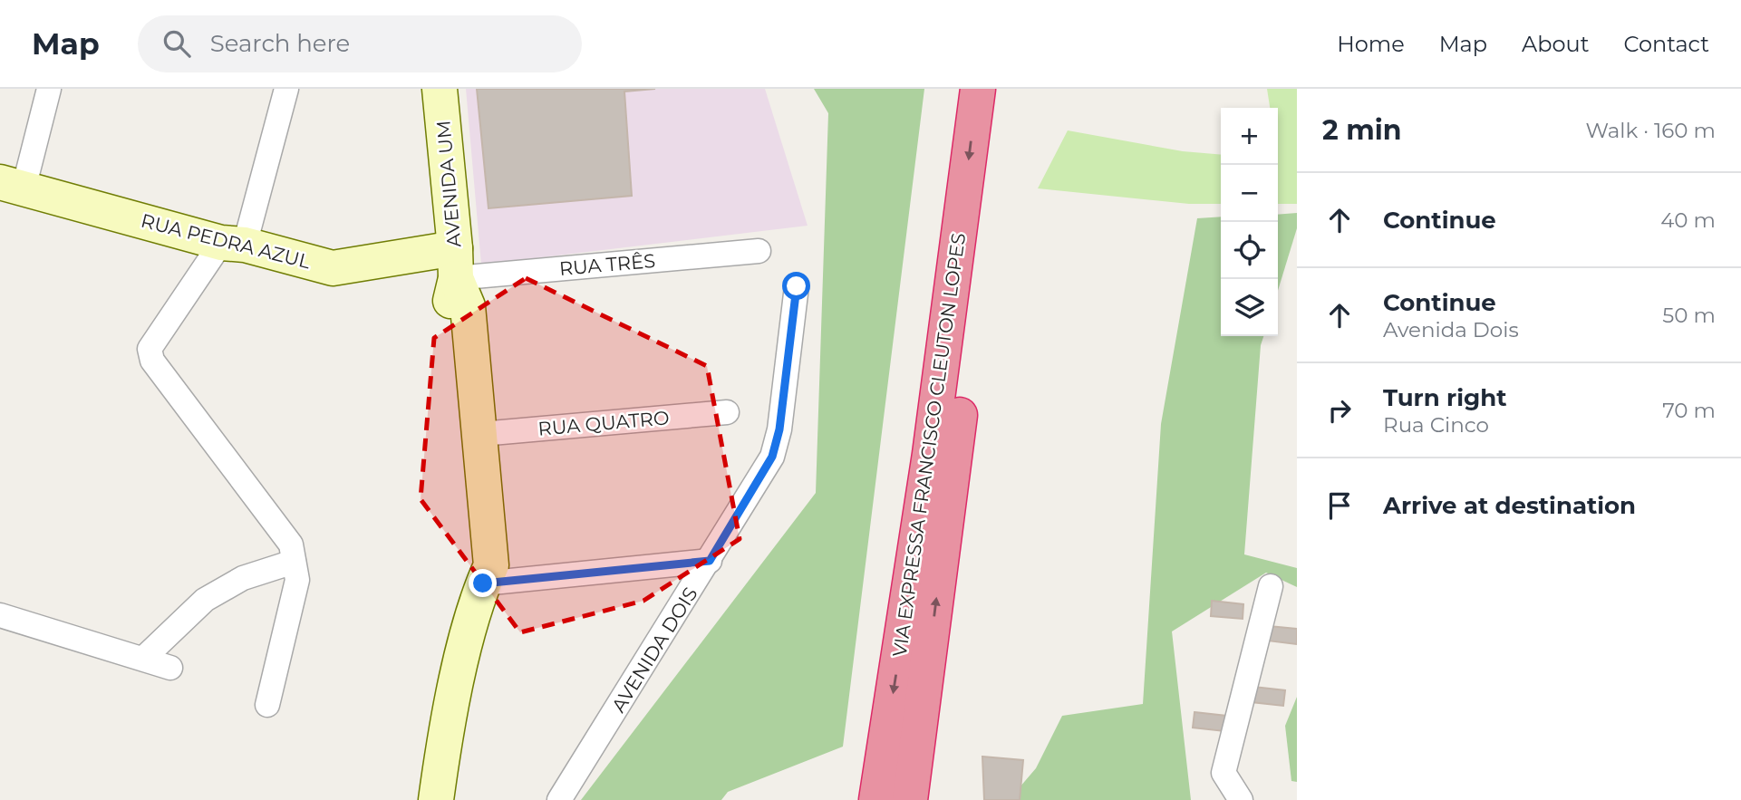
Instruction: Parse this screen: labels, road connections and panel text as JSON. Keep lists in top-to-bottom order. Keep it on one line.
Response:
{"streets":{"highway":["VIA EXPRESSA FRANCISCO CLEUTON LOPES"],"street":["AVENIDA UM","RUA PEDRA AZUL","RUA TRÊS","RUA QUATRO","AVENIDA DOIS"]},"crossings":[["AVENIDA UM","RUA PEDRA AZUL"],["AVENIDA UM","RUA TRÊS"],["RUA PEDRA AZUL","RUA TRÊS"]],"page":{"header":"Map","search":"Search here","nav":["Home","Map","About","Contact"],"heading":["2 min","Walk · 160 m"],"map_buttons":["+","−"],"list":[["Continue","40 m"],["Continue","Avenida Dois","50 m"],["Turn right","Rua Cinco","70 m"],"Arrive at destination"]}}
